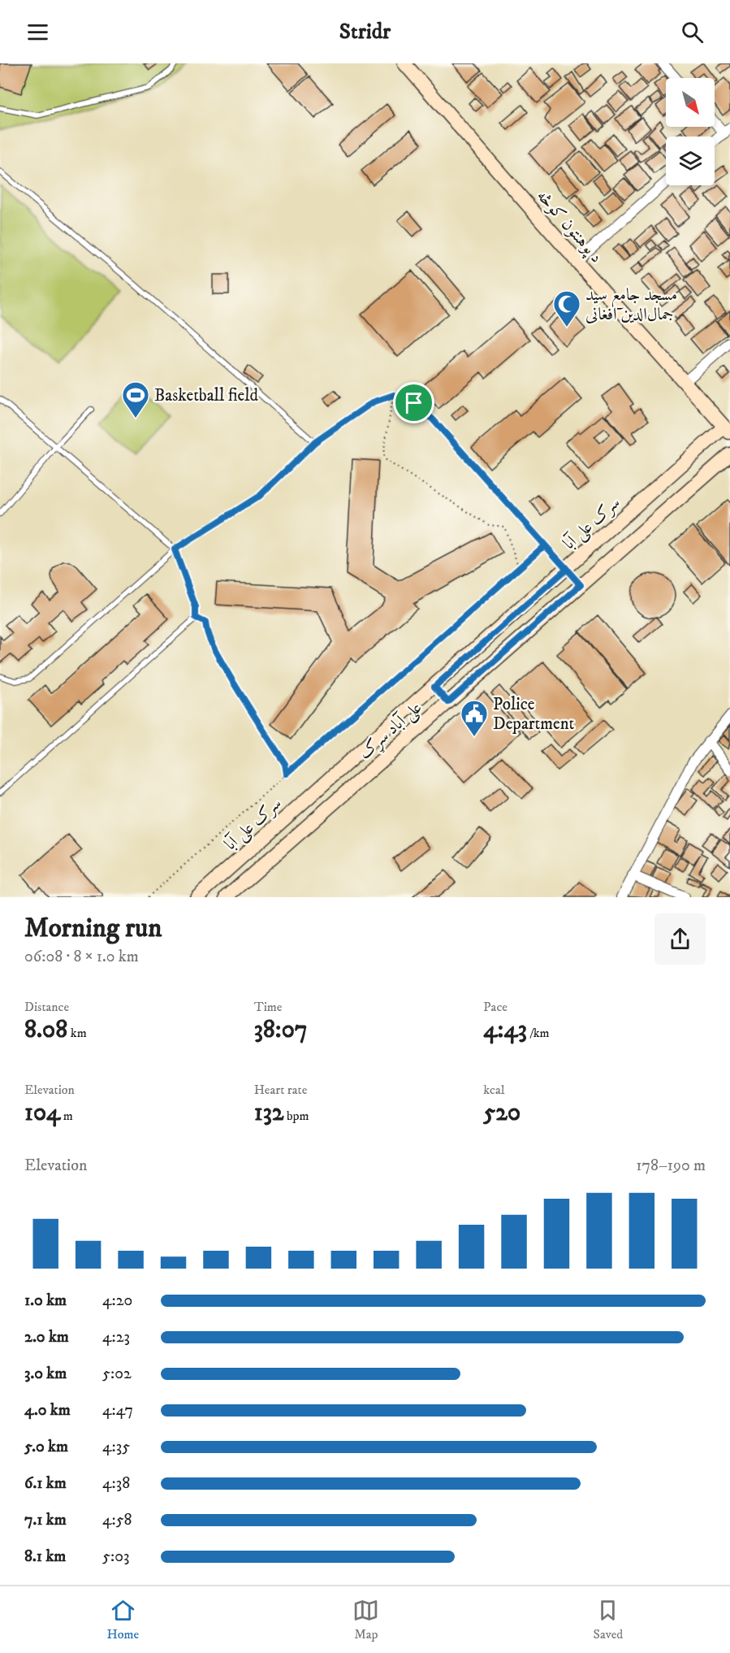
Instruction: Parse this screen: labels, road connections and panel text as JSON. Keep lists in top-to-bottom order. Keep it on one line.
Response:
{"streets":{"street":["د پوهنتون کوڅه","سرک علی آبا","علی آباد سړک"]},"crossings":[["د پوهنتون کوڅه","سرک علی آبا"]],"places":{"mosque":["مسجد جامع سید جمال‌الدین افغانی"],"sports":["Basketball field"],"public building":["Police Department"]},"north":"bottom right","page":{"header":"Stridr","heading":["Morning run","06:08 · 8 × 1.0 km"],"stats":[["Distance","8.08 km"],["Time","38:07"],["Pace","4:43 /km"],["Elevation","104 m"],["Heart rate","132 bpm"],["kcal","520"]],"chart":["Elevation","178–190 m"],"list":[{"name":"1.0 km","note":"4:20"},{"name":"2.0 km","note":"4:23"},{"name":"3.0 km","note":"5:02"},{"name":"4.0 km","note":"4:47"},{"name":"5.0 km","note":"4:35"},{"name":"6.1 km","note":"4:38"},{"name":"7.1 km","note":"4:58"},{"name":"8.1 km","note":"5:03"}],"tabs":["Home","Map","Saved"]}}
